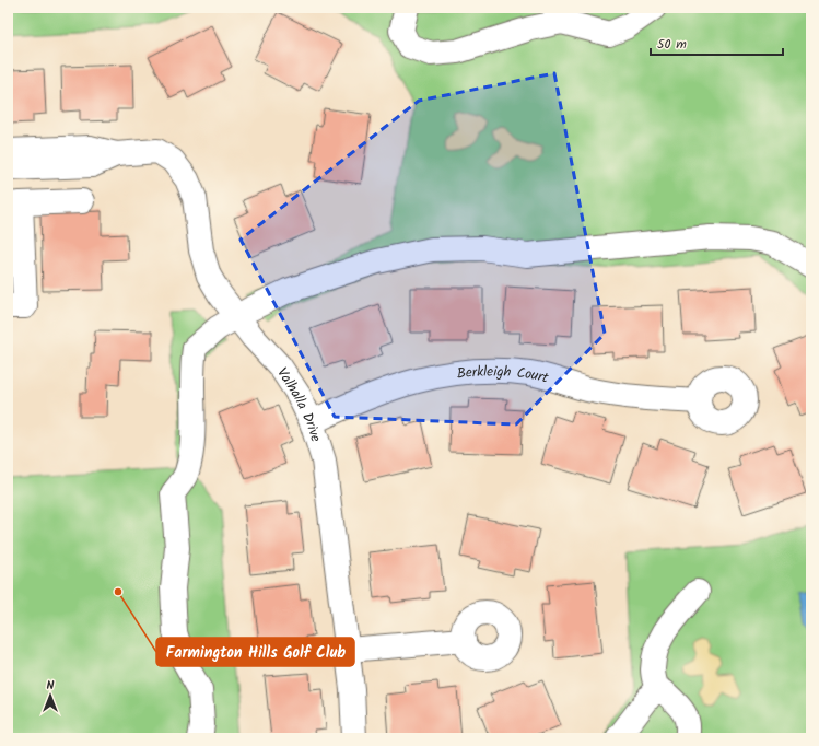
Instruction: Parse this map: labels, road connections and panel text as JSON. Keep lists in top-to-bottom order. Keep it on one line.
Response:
{"streets":{"street":["Berkleigh Court","Valhalla Drive"]},"crossings":[["Berkleigh Court","Valhalla Drive"]],"places":["Farmington Hills Golf Club"],"scale_bar":"50 m","north":"top"}
